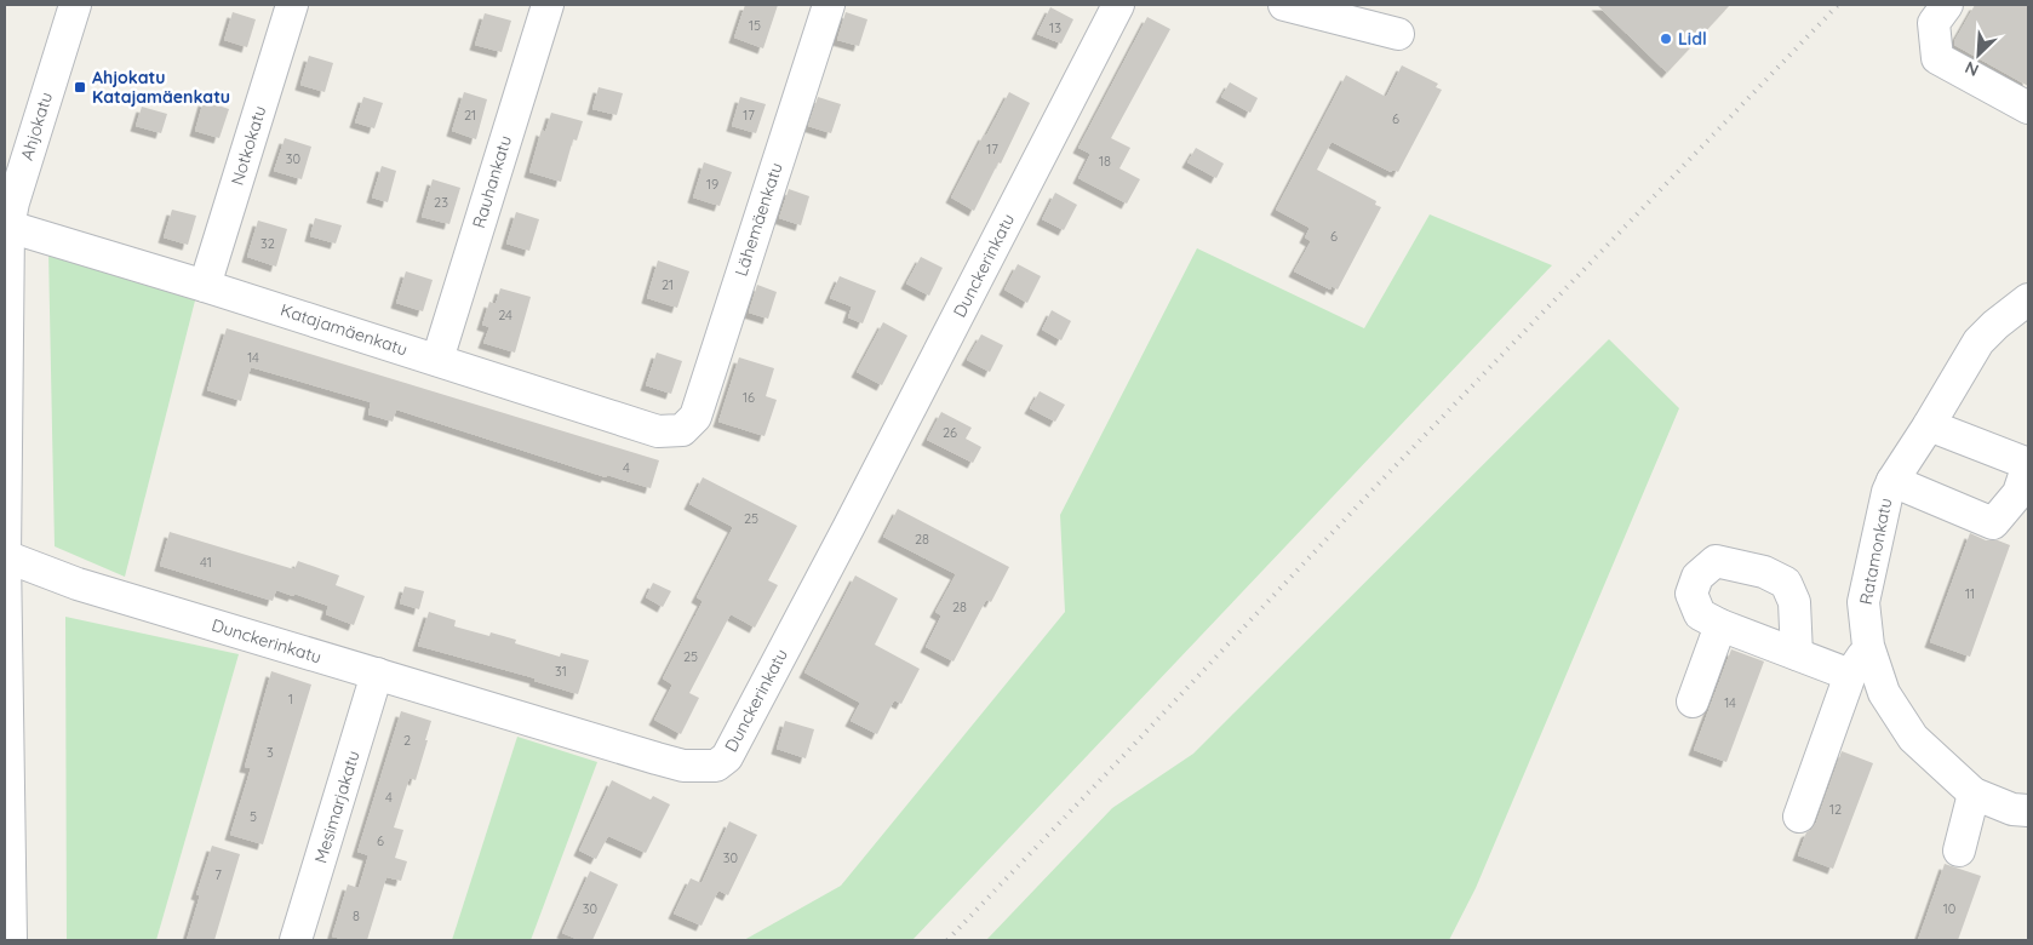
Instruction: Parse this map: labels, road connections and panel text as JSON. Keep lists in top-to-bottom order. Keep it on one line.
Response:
{"streets":{"street":["Ahjokatu","Notkokatu","Rauhankatu","Lähemäenkatu","Dunckerinkatu","Katajamäenkatu","Ratamonkatu","Mesimarjakatu"]},"crossings":[["Ahjokatu","Dunckerinkatu"],["Ahjokatu","Katajamäenkatu"],["Notkokatu","Katajamäenkatu"],["Rauhankatu","Katajamäenkatu"],["Lähemäenkatu","Katajamäenkatu"],["Dunckerinkatu","Mesimarjakatu"]],"places":{"other":["Lidl"],"transit":["Ahjokatu Katajamäenkatu"]},"house_numbers":["15","13","21","17","6","17","30","18","19","23","6","32","21","24","14","16","26","4","25","28","41","11","28","25","31","1","14","2","3","4","12","5","6","30","7","30","10","8"],"north":"bottom left"}
